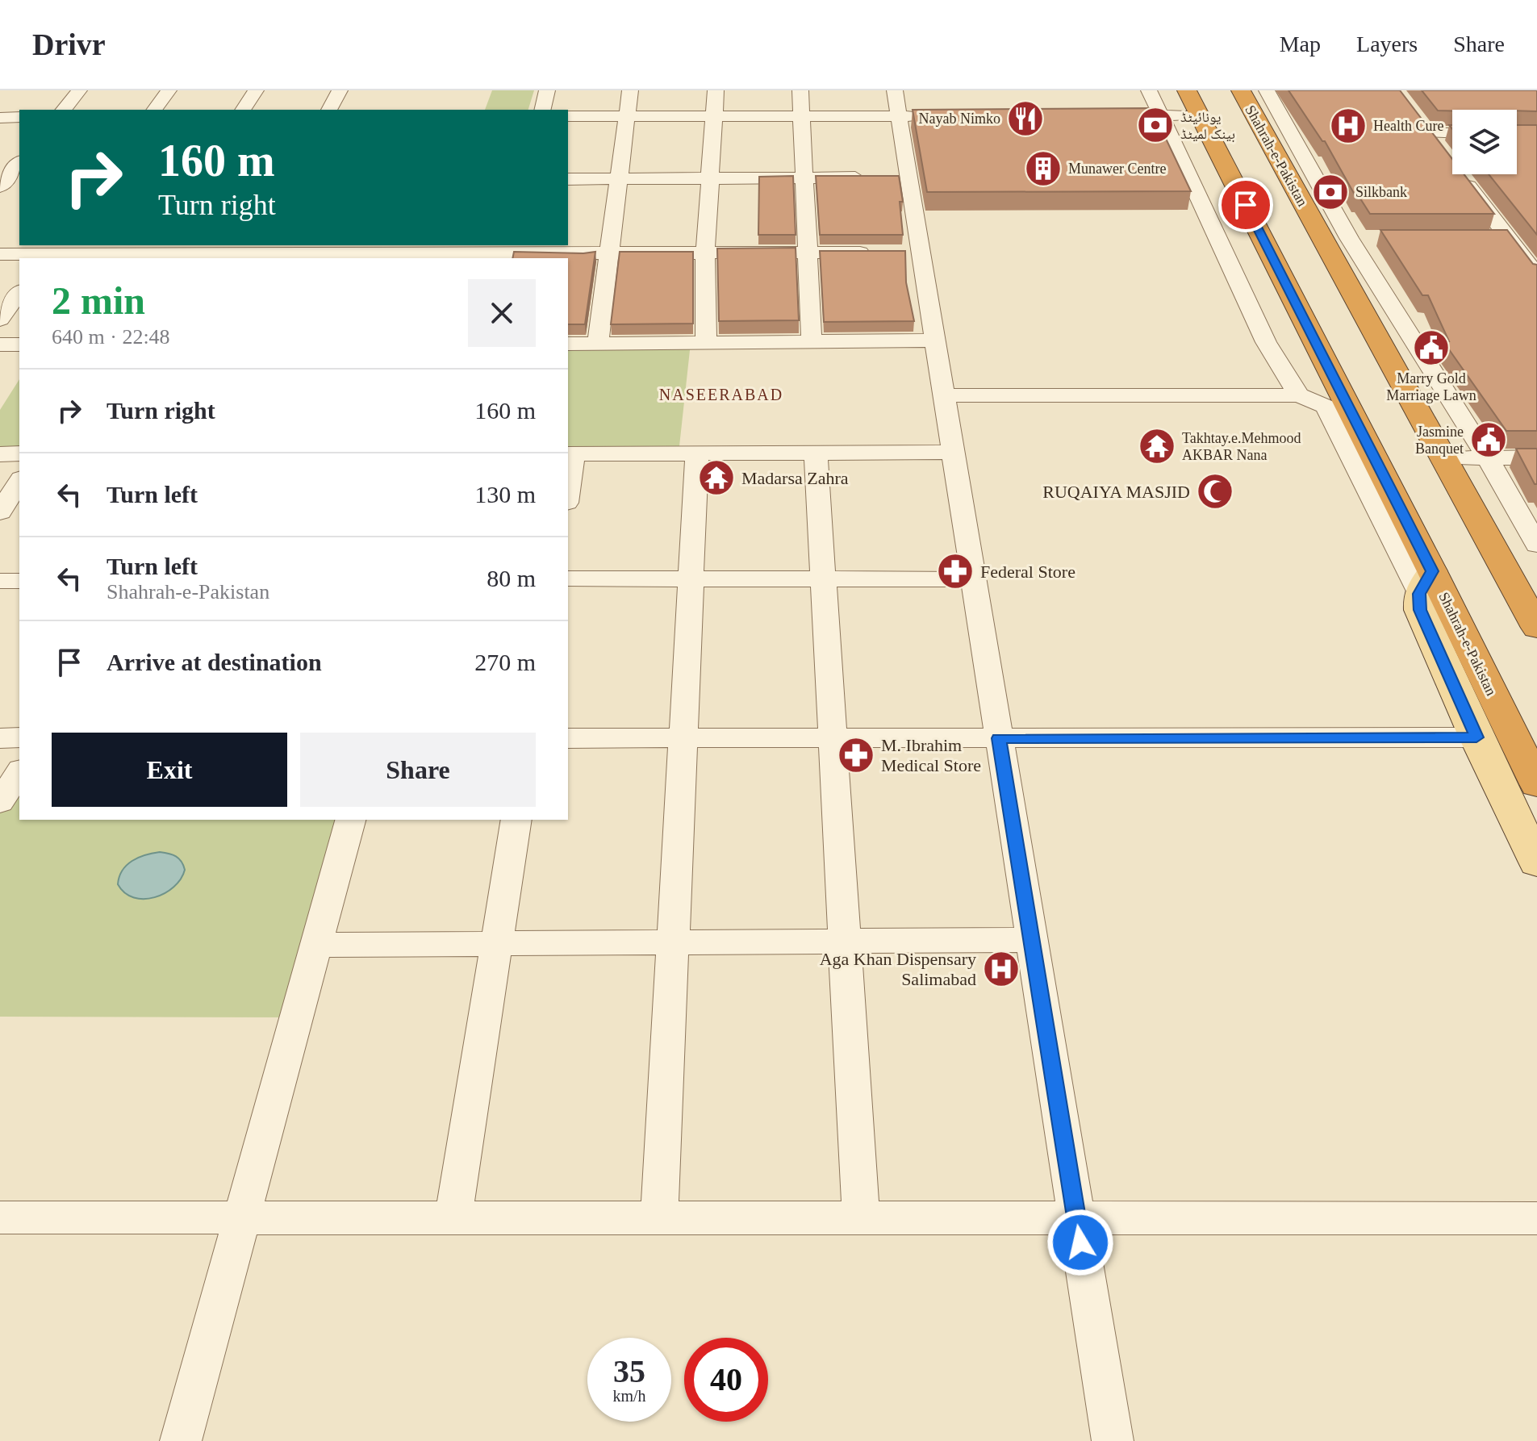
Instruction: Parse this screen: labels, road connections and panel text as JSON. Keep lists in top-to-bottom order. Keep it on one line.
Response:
{"streets":{"highway":["Shahrah-e-Pakistan"]},"districts":["NASEERABAD"],"places":{"restaurant":["Nayab Nimko"],"bank":["یونائیٹڈ بینک لمیٹڈ","Silkbank"],"hospital":["Health Cure","Aga Khan Dispensary Salimabad"],"building":["Munawer Centre"],"public building":["Marry Gold Marriage Lawn","Jasmine Banquet"],"temple":["Takhtay.e.Mehmood AKBAR Nana","Madarsa Zahra"],"mosque":["RUQAIYA MASJID"],"pharmacy":["Federal Store","M. Ibrahim Medical Store"]},"page":{"header":"Drivr","nav":["Map","Layers","Share"],"turn":["160 m","Turn right"],"heading":["2 min","640 m · 22:48"],"list":[{"name":"Turn right","value":"160 m"},{"name":"Turn left","value":"130 m"},{"name":"Turn left","note":"Shahrah-e-Pakistan","value":"80 m"},{"name":"Arrive at destination","value":"270 m"}],"buttons":["Exit","Share"],"speed":"35 km/h","limit":"40"}}
